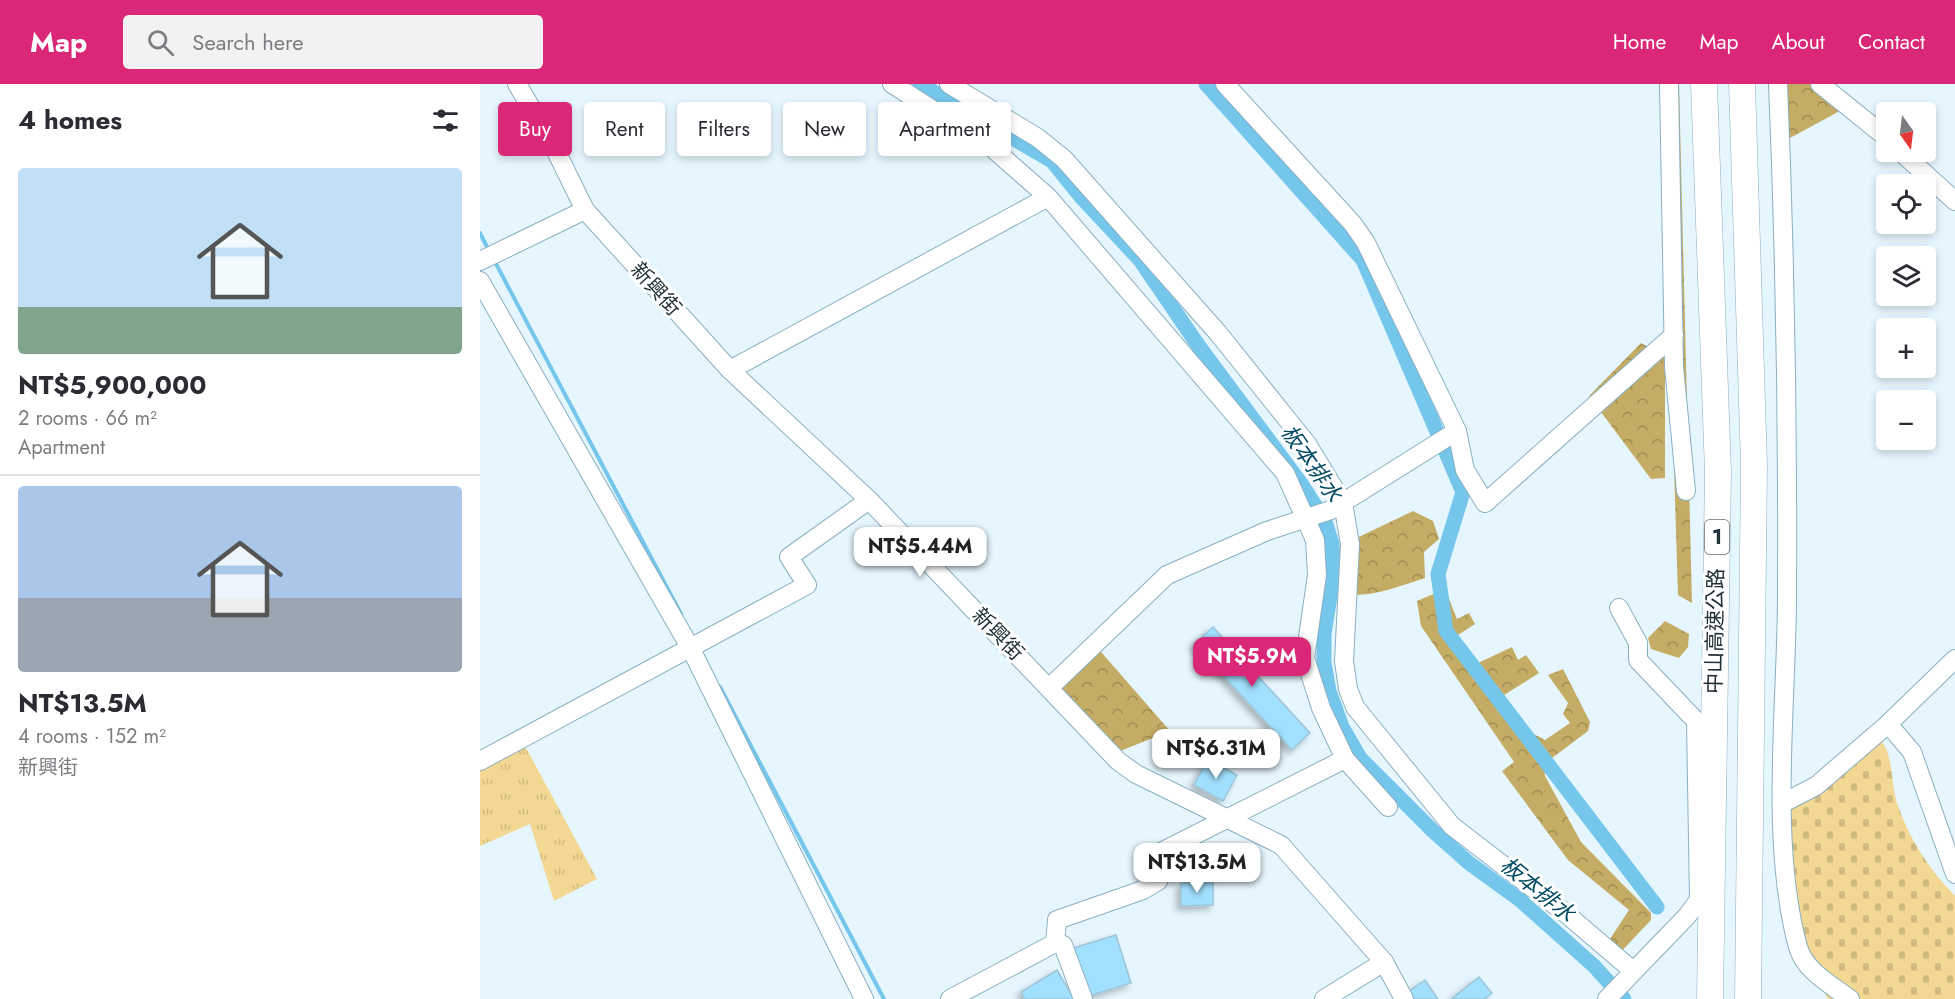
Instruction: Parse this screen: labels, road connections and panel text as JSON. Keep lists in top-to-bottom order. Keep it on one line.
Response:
{"streets":{"highway":["1","中山高速公路"],"street":["新興街"]},"water":["板本排水"],"north":"bottom","page":{"header":"Map","search":"Search here","nav":["Home","Map","About","Contact"],"heading":"4 homes","map_buttons":["+","−"],"chip":["Buy","Rent","Filters","New","Apartment"],"list":[{"name":"NT$5,900,000","note":"2 rooms · 66 m² · Apartment"},{"name":"NT$13.5M","note":"4 rooms · 152 m² · 新興街"}],"price":["NT$5.44M","NT$5.9M","NT$6.31M","NT$13.5M"]}}
